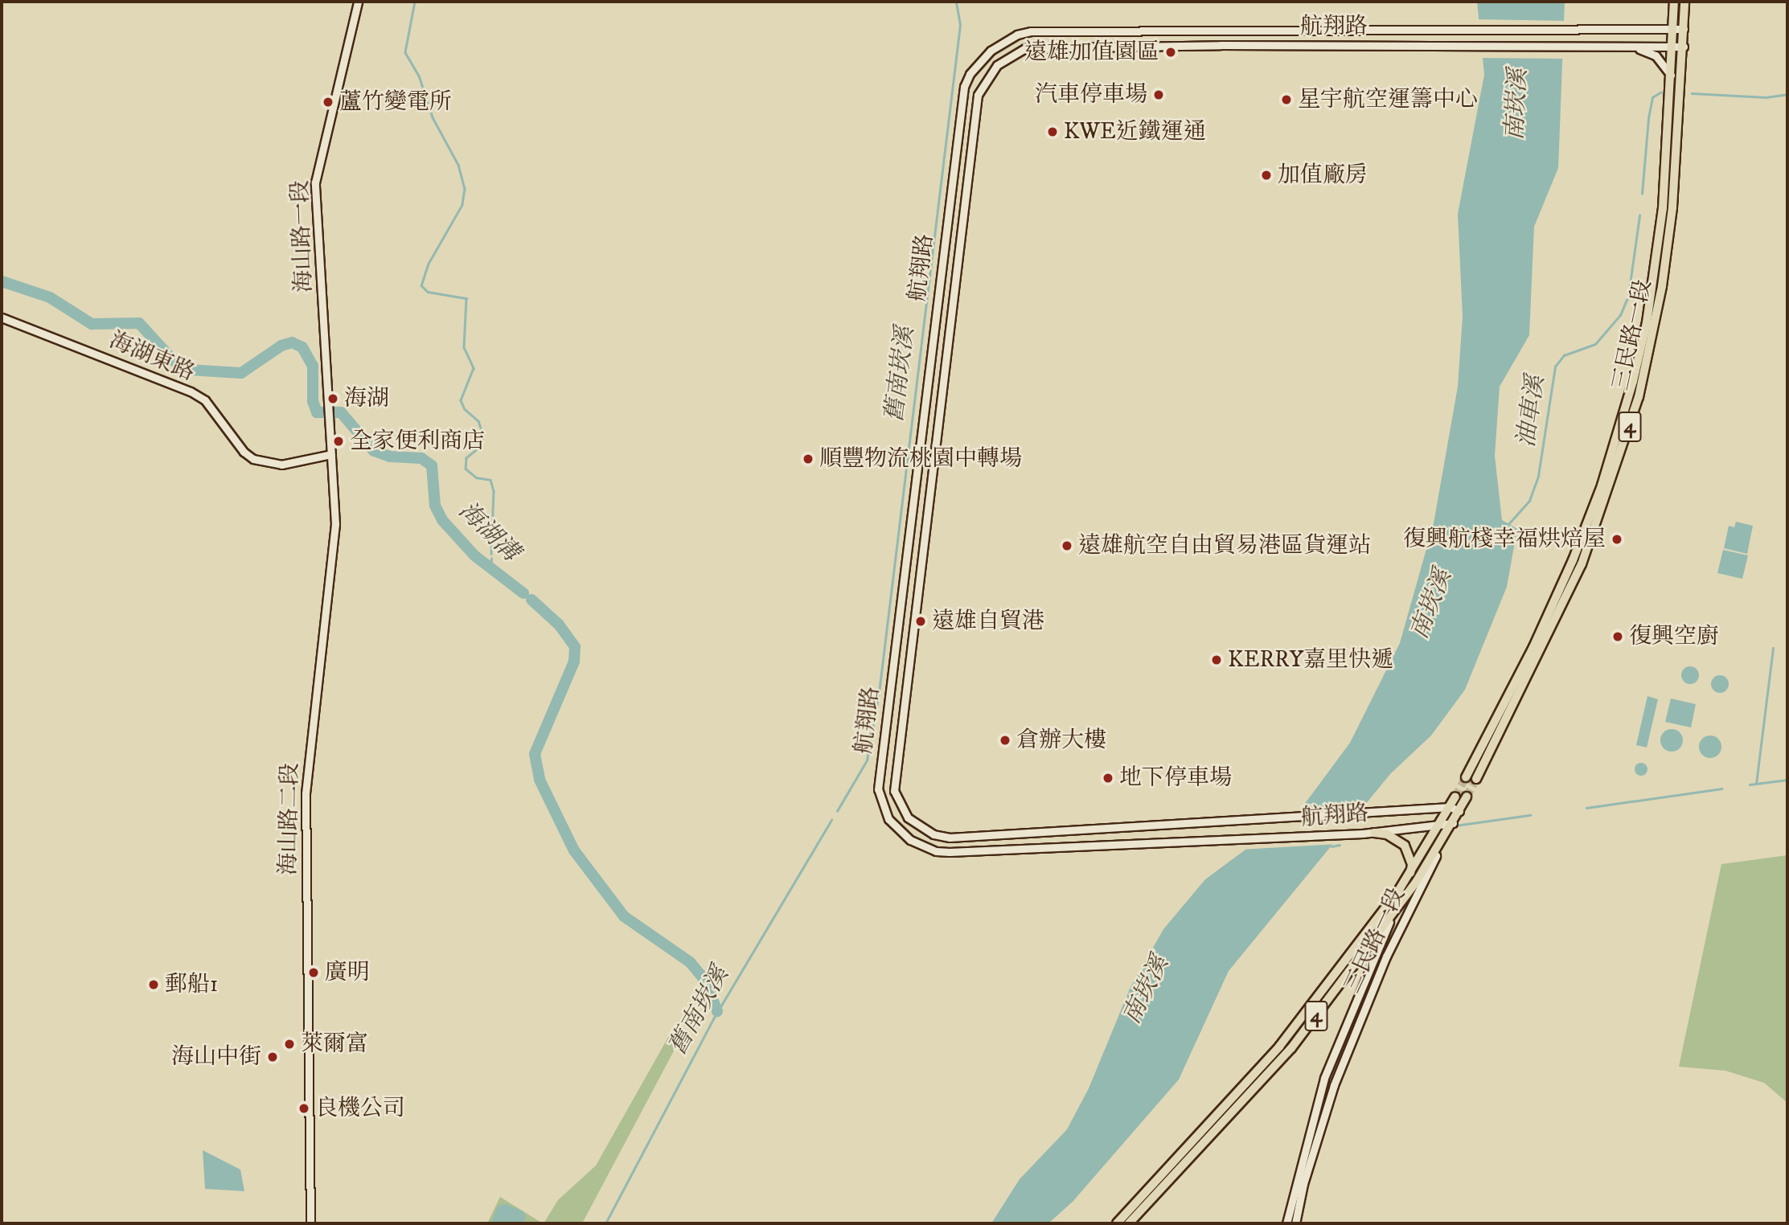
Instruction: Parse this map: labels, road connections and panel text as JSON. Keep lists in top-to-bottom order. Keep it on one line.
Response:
{"streets":{"main road":["三民路一段","4"],"street":["航翔路","海山路一段","海湖東路","海山路二段"]},"crossings":[["航翔路","三民路一段"],["航翔路","4"],["海山路一段","海山路二段"],["三民路一段","4"],["海湖東路","海山路二段"]],"water":["南崁溪","舊南崁溪","油車溪","海湖溝"],"places":["遠雄加值園區","汽車停車場","星宇航空運籌中心","蘆竹變電所","KWE近鐵運通","加值廠房","海湖","全家便利商店","順豐物流桃園中轉場","復興航棧幸福烘焙屋","遠雄航空自由貿易港區貨運站","遠雄自貿港","復興空廚","KERRY嘉里快遞","倉辦大樓","地下停車場","廣明","郵船1","萊爾富","海山中街","良機公司"]}
